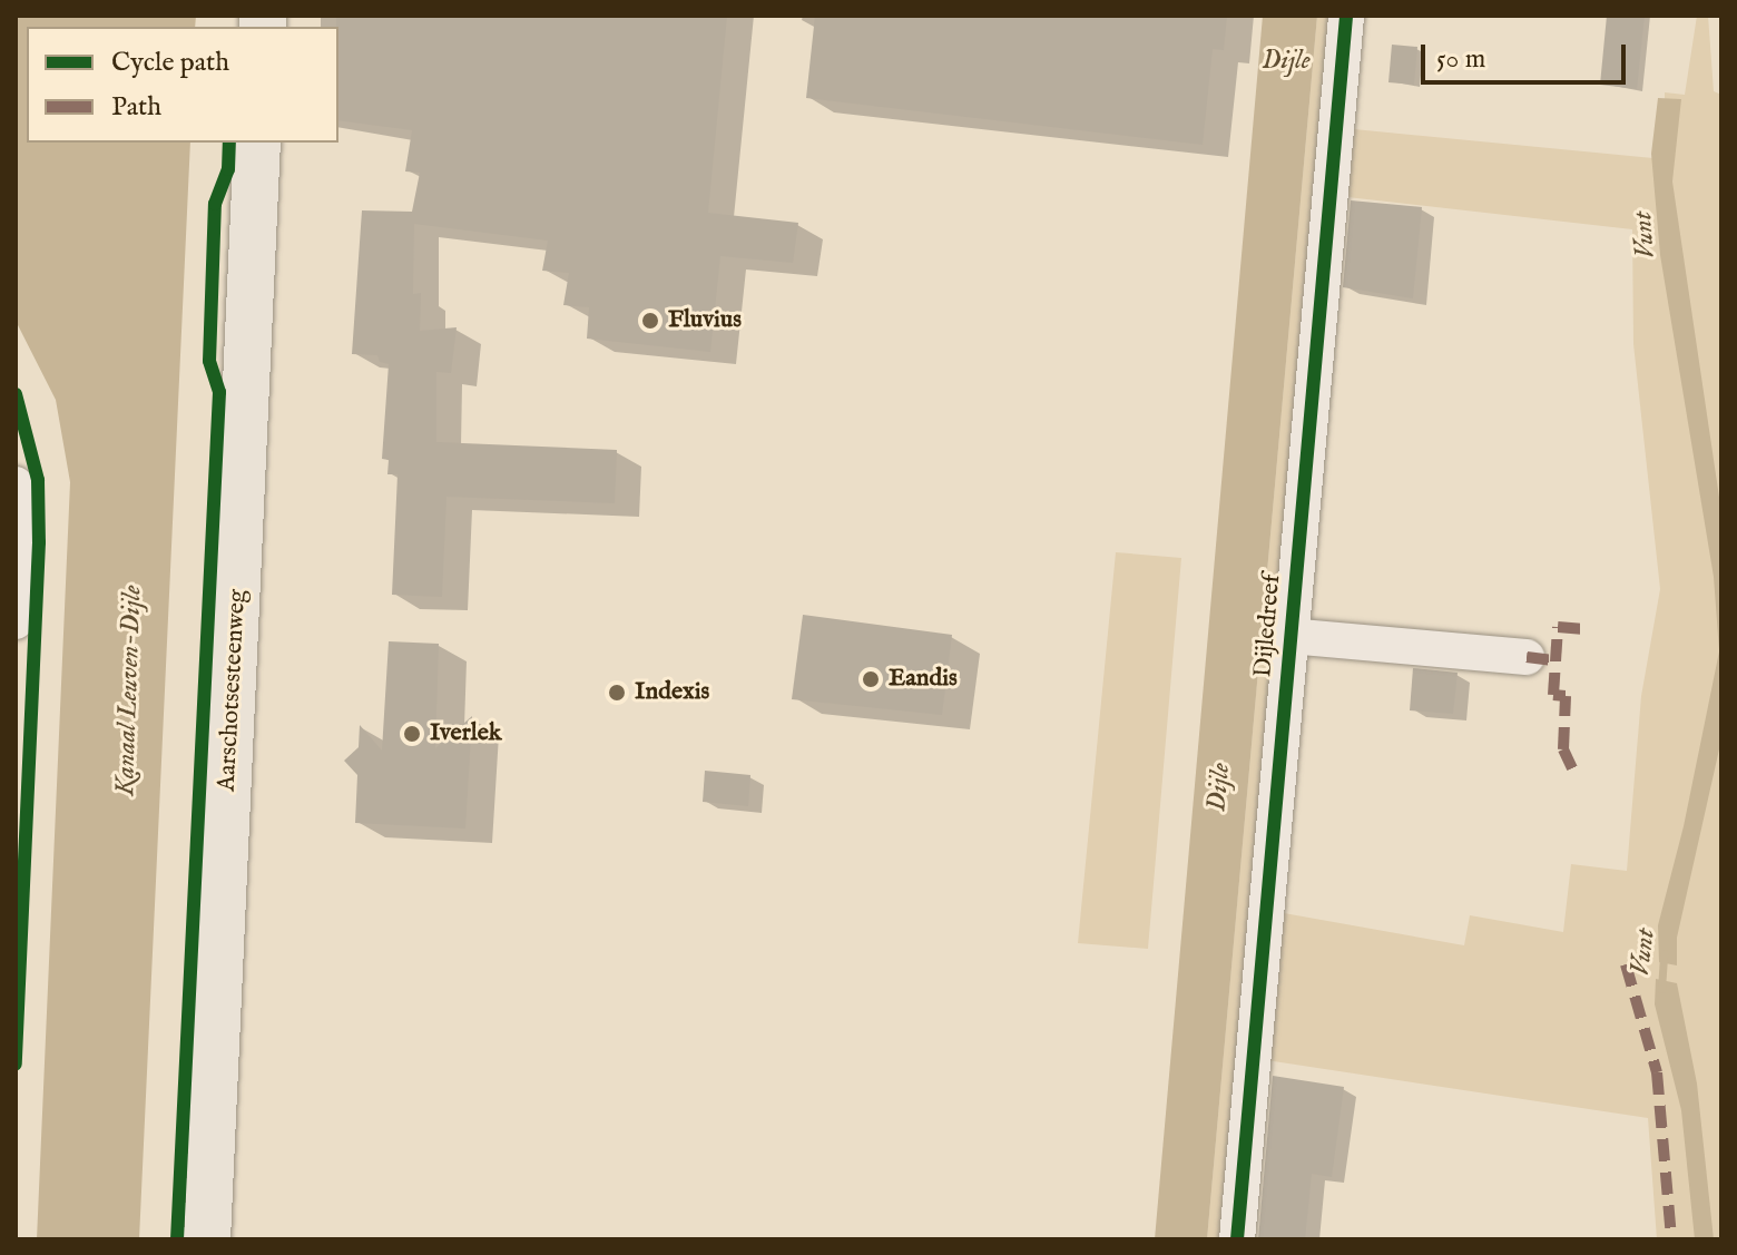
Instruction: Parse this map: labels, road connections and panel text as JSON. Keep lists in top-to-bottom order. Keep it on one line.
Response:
{"streets":{"main road":["Aarschotsesteenweg"],"street":["Dijledreef"]},"water":["Dijle","Vunt","Kanaal Leuven-Dijle"],"places":["Fluvius","Eandis","Indexis","Iverlek"],"legend":["Cycle path","Path"],"scale_bar":"50 m"}
